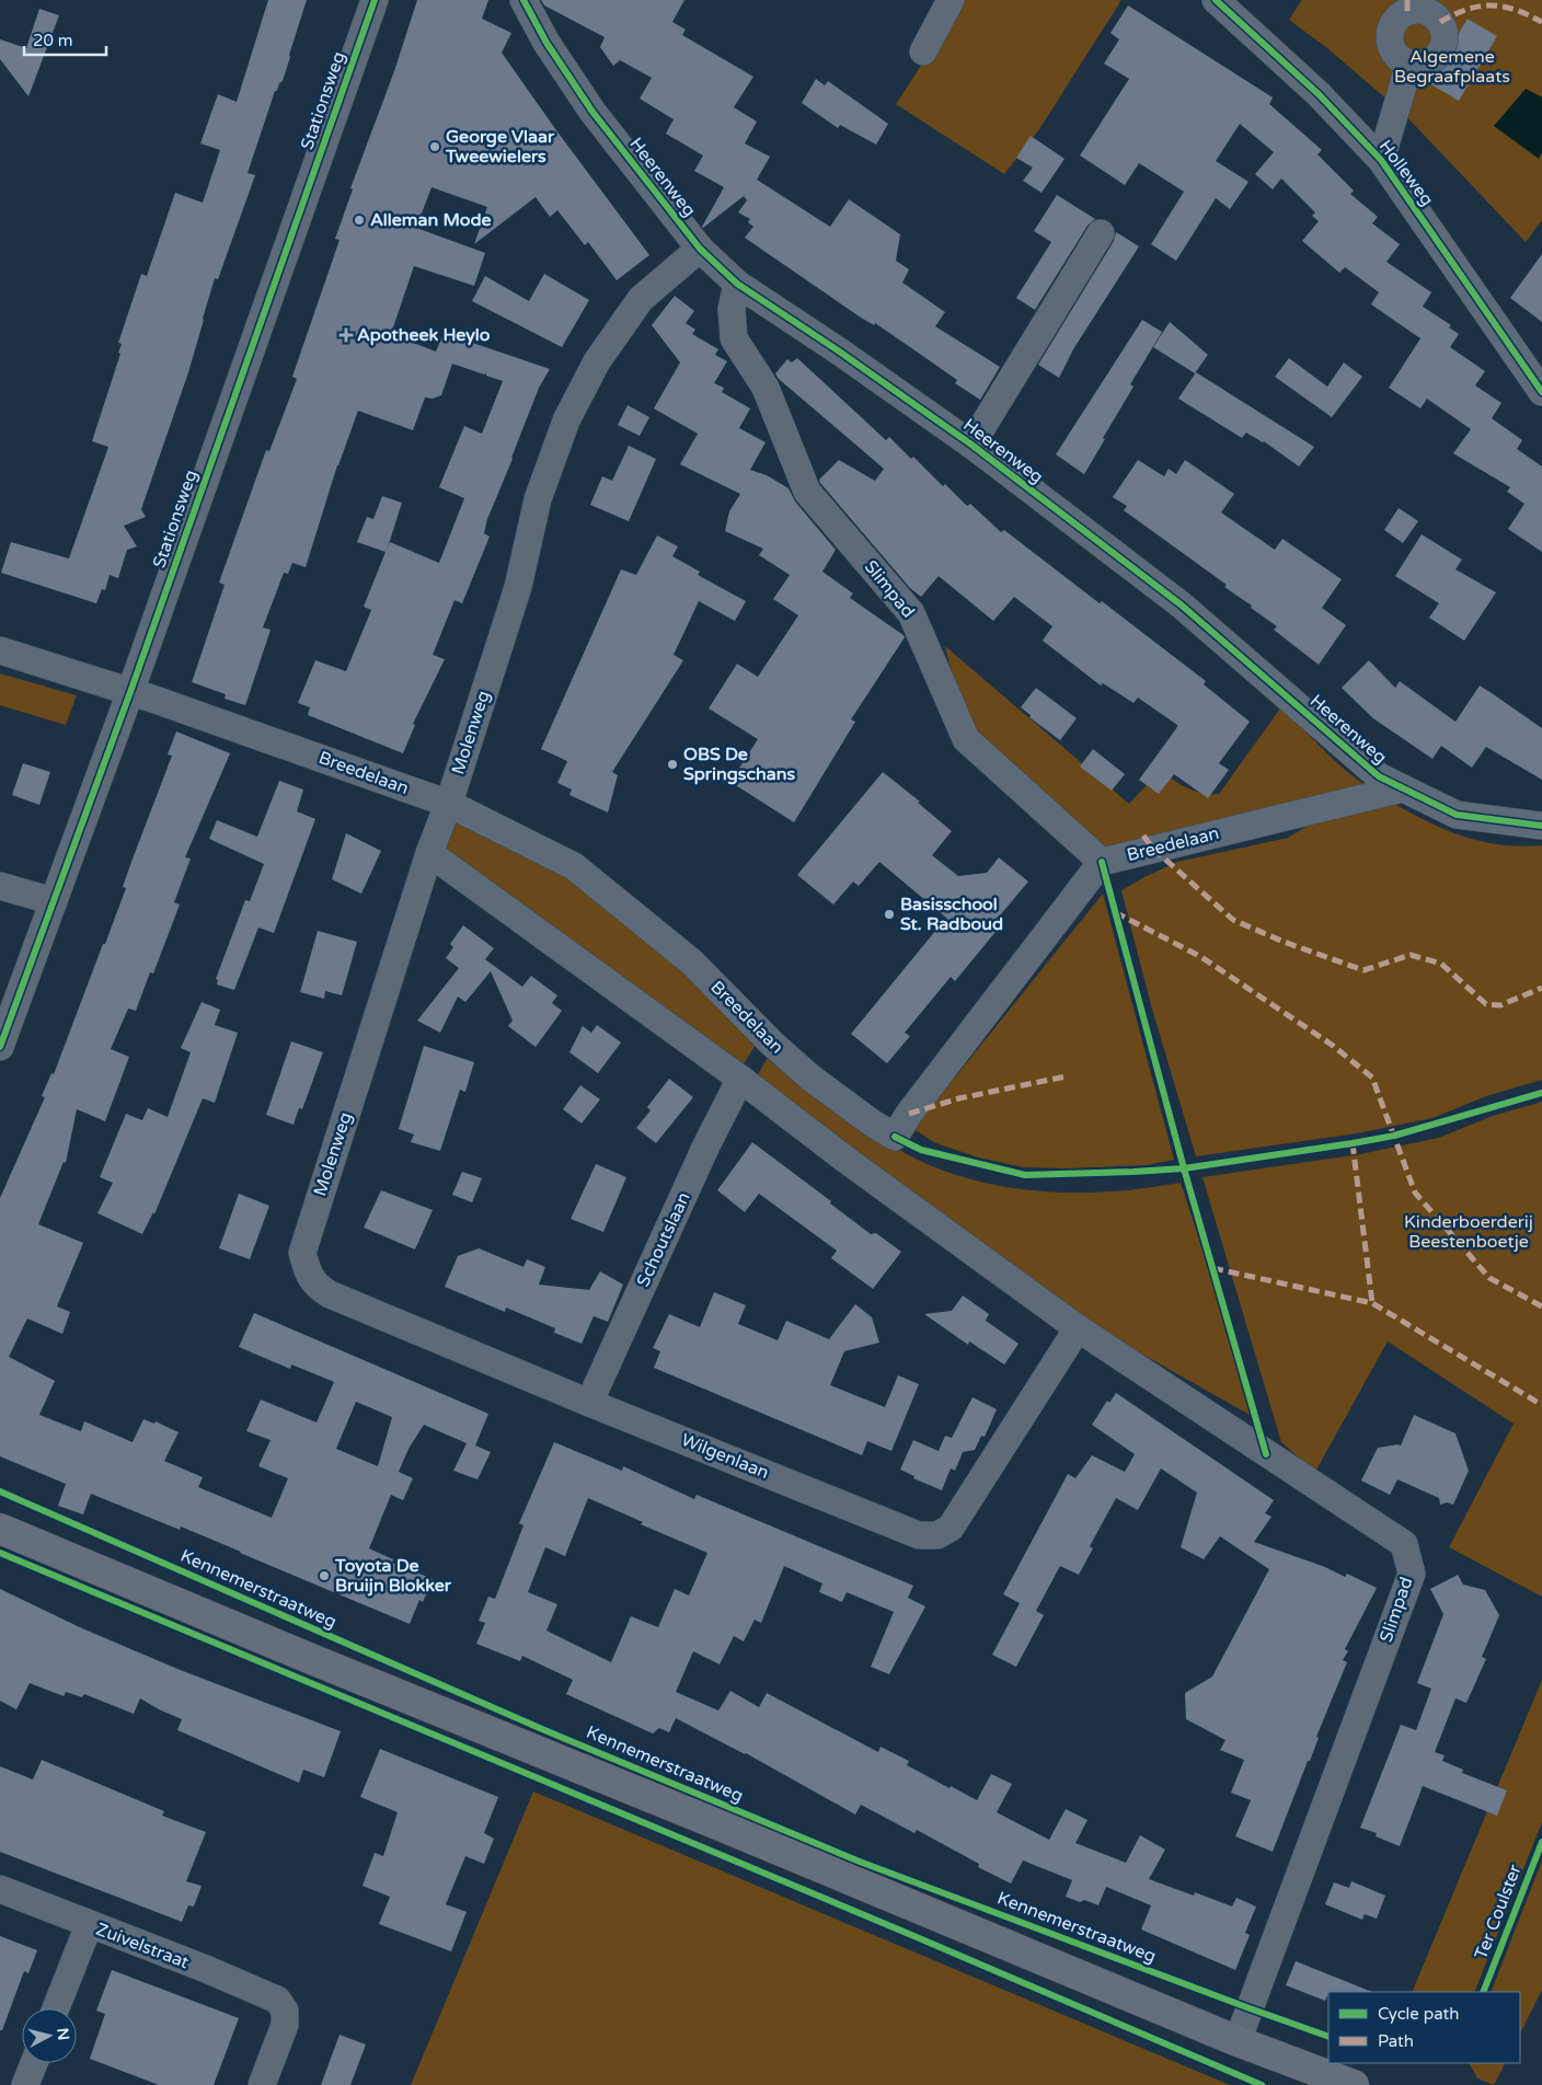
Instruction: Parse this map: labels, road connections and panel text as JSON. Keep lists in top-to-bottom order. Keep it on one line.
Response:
{"streets":{"main road":["Kennemerstraatweg"],"street":["Stationsweg","Holleweg","Heerenweg","Slimpad","Molenweg","Breedelaan","Schoutslaan","Wilgenlaan","Zuivelstraat"],"cycle path":["Ter Coulster"]},"crossings":[["Stationsweg","Breedelaan"],["Heerenweg","Slimpad"],["Heerenweg","Molenweg"],["Heerenweg","Breedelaan"],["Slimpad","Breedelaan"],["Slimpad","Wilgenlaan"],["Slimpad","Kennemerstraatweg"],["Molenweg","Breedelaan"],["Molenweg","Wilgenlaan"],["Schoutslaan","Wilgenlaan"]],"parks":["Algemene Begraafplaats","Kinderboerderij Beestenboetje"],"places":{"other":["George Vlaar Tweewielers","Alleman Mode","OBS De Springschans","Basisschool St. Radboud","Toyota De Bruijn Blokker"],"health":["Apotheek Heylo"]},"legend":["Cycle path","Path"],"scale_bar":"20 m","north":"right"}
